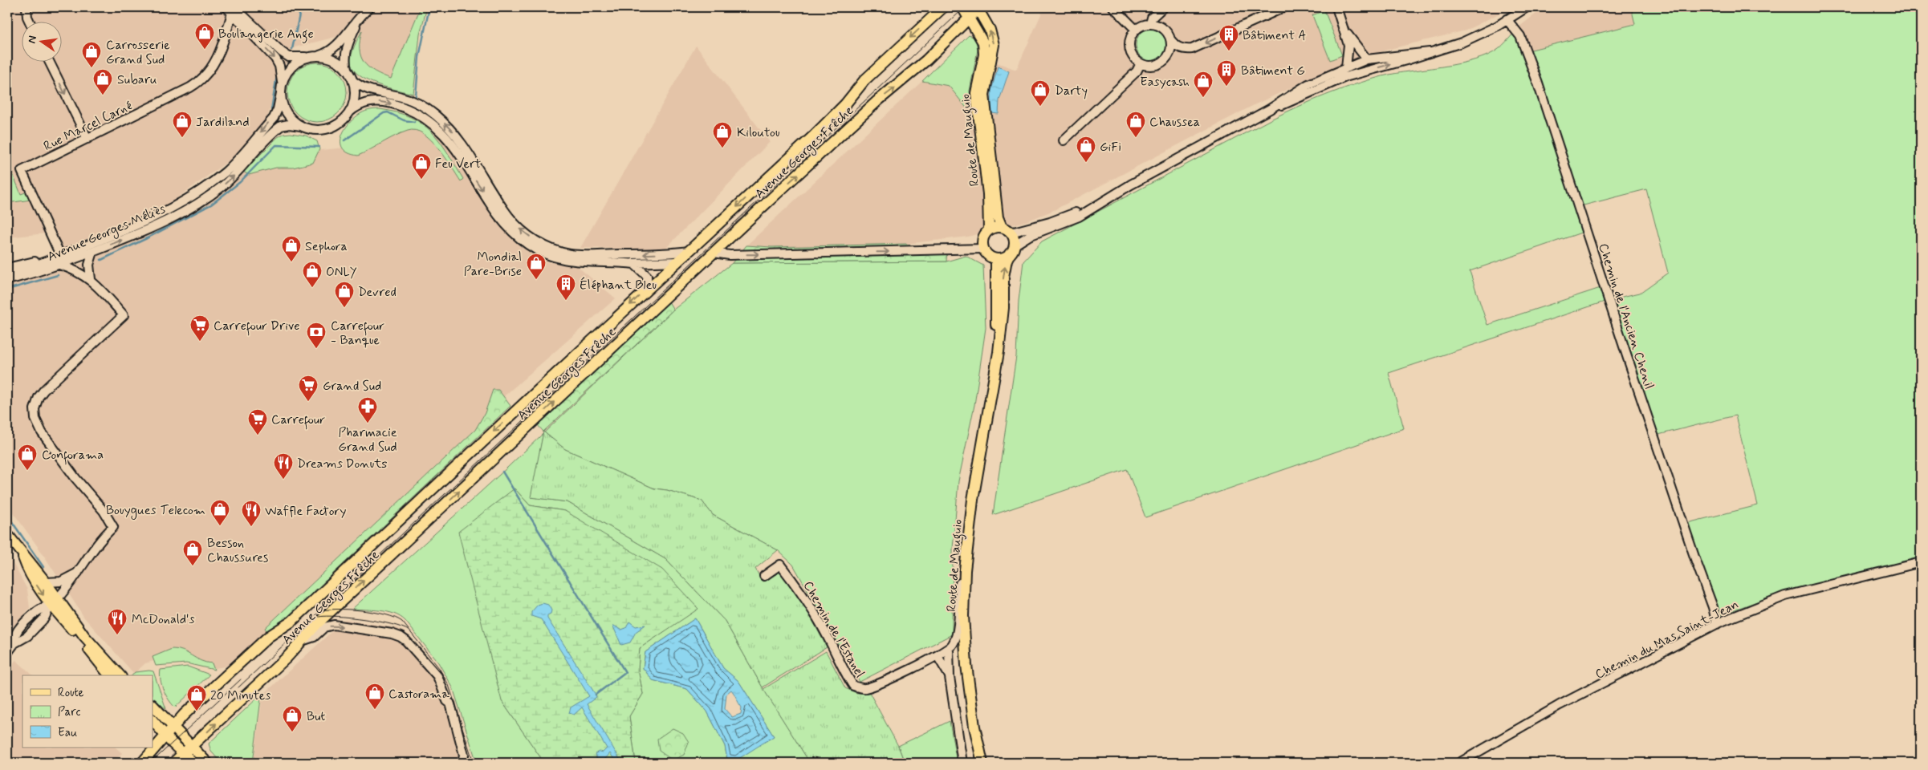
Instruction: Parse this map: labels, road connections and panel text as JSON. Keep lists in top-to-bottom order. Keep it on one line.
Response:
{"streets":{"main road":["Route de Mauguio","Avenue Georges Frêche"],"street":["Rue Marcel Carné","Avenue Georges Méliès","Chemin de l'Ancien Chenil","Chemin de l'Estanel","Chemin du Mas Saint-Jean"]},"crossings":[["Rue Marcel Carné","Avenue Georges Méliès"],["Route de Mauguio","Avenue Georges Frêche"],["Chemin de l'Ancien Chenil","Chemin du Mas Saint-Jean"]],"places":{"shop":["Boulangerie Ange","Carrosserie Grand Sud","Subaru","Easycash","Darty","Jardiland","Chaussea","Kiloutou","GiFi","Feu Vert","Sephora","Mondial Pare-Brise","ONLY","Devred","Conforama","Bouygues Telecom","Besson Chaussures","Castorama","20 Minutes","But"],"building":["Bâtiment A","Bâtiment G","Éléphant Bleu"],"supermarket":["Carrefour Drive","Grand Sud","Carrefour"],"bank":["Carrefour - Banque"],"pharmacy":["Pharmacie Grand Sud"],"restaurant":["Dreams Donuts","Waffle Factory","McDonald's"]},"legend":["Route","Parc","Eau"],"north":"left"}
